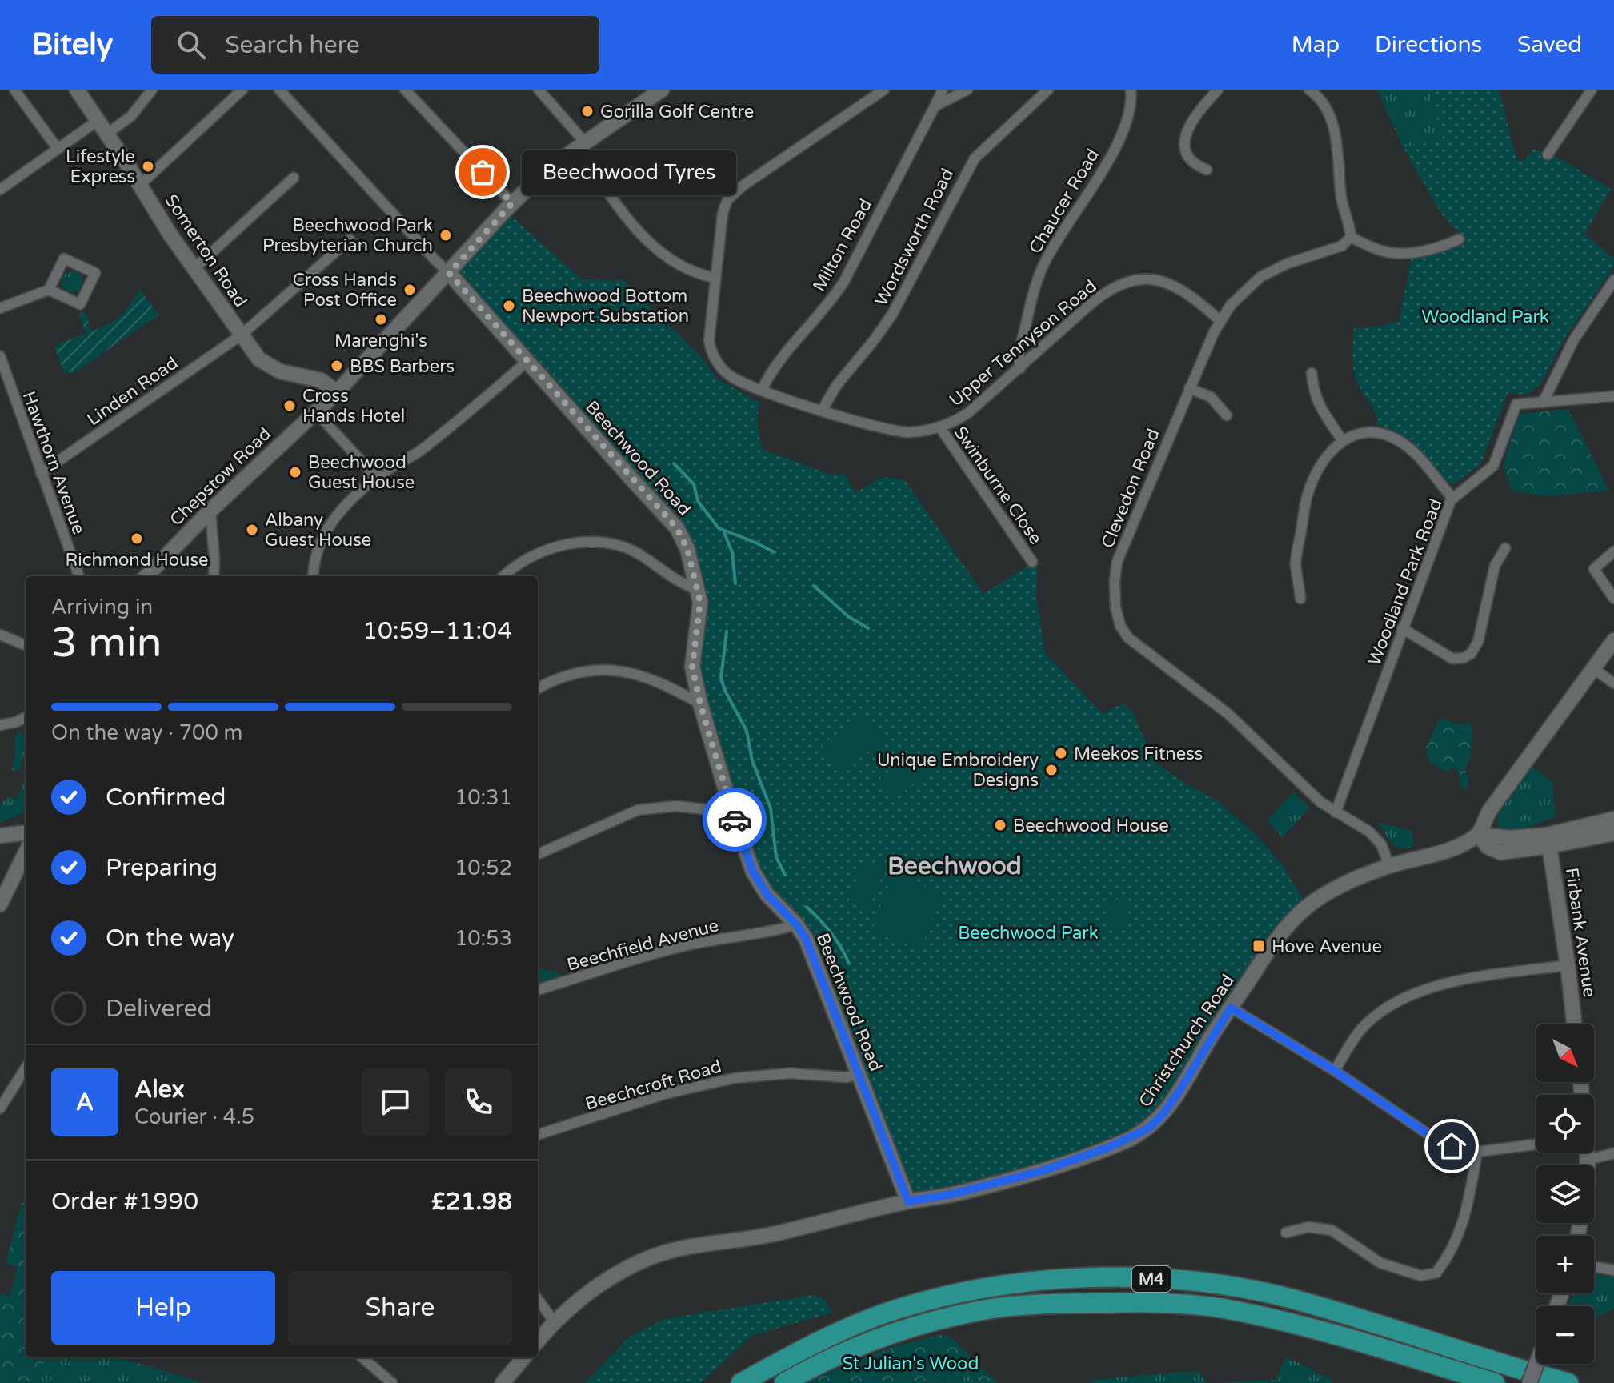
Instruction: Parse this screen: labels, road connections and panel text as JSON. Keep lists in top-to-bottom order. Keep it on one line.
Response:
{"streets":{"highway":["M4"],"street":["Chaucer Road","Wordsworth Road","Milton Road","Somerton Road","Upper Tennyson Road","Linden Road","Beechwood Road","Hawthorn Avenue","Chepstow Road","Swinburne Close","Clevedon Road","Woodland Park Road","Firbank Avenue","Beechfield Avenue","Christchurch Road","Beechcroft Road"]},"crossings":[["Chaucer Road","Upper Tennyson Road"],["Wordsworth Road","Upper Tennyson Road"],["Milton Road","Upper Tennyson Road"],["Somerton Road","Linden Road"],["Somerton Road","Chepstow Road"],["Upper Tennyson Road","Swinburne Close"],["Upper Tennyson Road","Clevedon Road"],["Linden Road","Hawthorn Avenue"],["Beechwood Road","Chepstow Road"],["Beechwood Road","Beechfield Avenue"],["Beechwood Road","Christchurch Road"],["Beechwood Road","Beechcroft Road"],["Clevedon Road","Woodland Park Road"],["Clevedon Road","Christchurch Road"]],"districts":["Beechwood"],"parks":["Woodland Park","Beechwood Park","St Julian's Wood"],"places":{"other":["Gorilla Golf Centre","Lifestyle Express","Beechwood Tyres","Beechwood Park Presbyterian Church","Cross Hands Post Office","Beechwood Bottom Newport Substation","Marenghi's","BBS Barbers","Cross Hands Hotel","Beechwood Guest House","Albany Guest House","Richmond House","Meekos Fitness","Unique Embroidery Designs","Beechwood House"],"transit":["Hove Avenue"]},"north":"bottom right","page":{"header":"Bitely","search":"Search here","nav":["Map","Directions","Saved"],"bubble":"Beechwood Tyres","heading":["3 min","Arriving in","10:59–11:04"],"panel":["Alex","Courier · 4.5","Order #1990","£21.98"],"bar":"On the way · 700 m","list":[["Confirmed","10:31"],["Preparing","10:52"],["On the way","10:53"],"Delivered"],"map_buttons":["+","−"],"round":"A","buttons":["Help","Share"]}}
